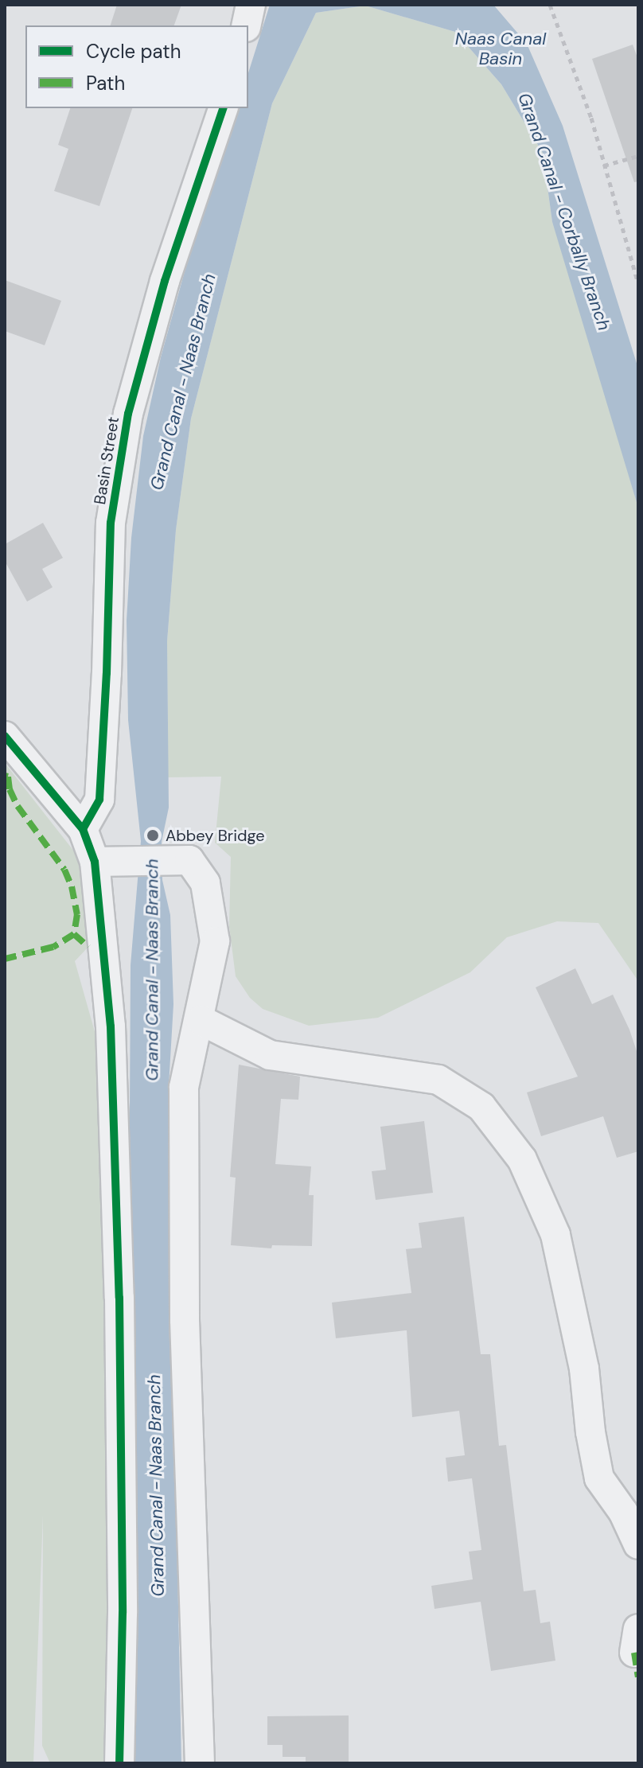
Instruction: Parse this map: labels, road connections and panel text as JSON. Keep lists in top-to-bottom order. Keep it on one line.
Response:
{"streets":{"street":["Basin Street"]},"water":["Naas Canal Basin","Grand Canal - Corbally Branch","Grand Canal - Naas Branch"],"places":["Abbey Bridge"],"legend":["Cycle path","Path"]}
